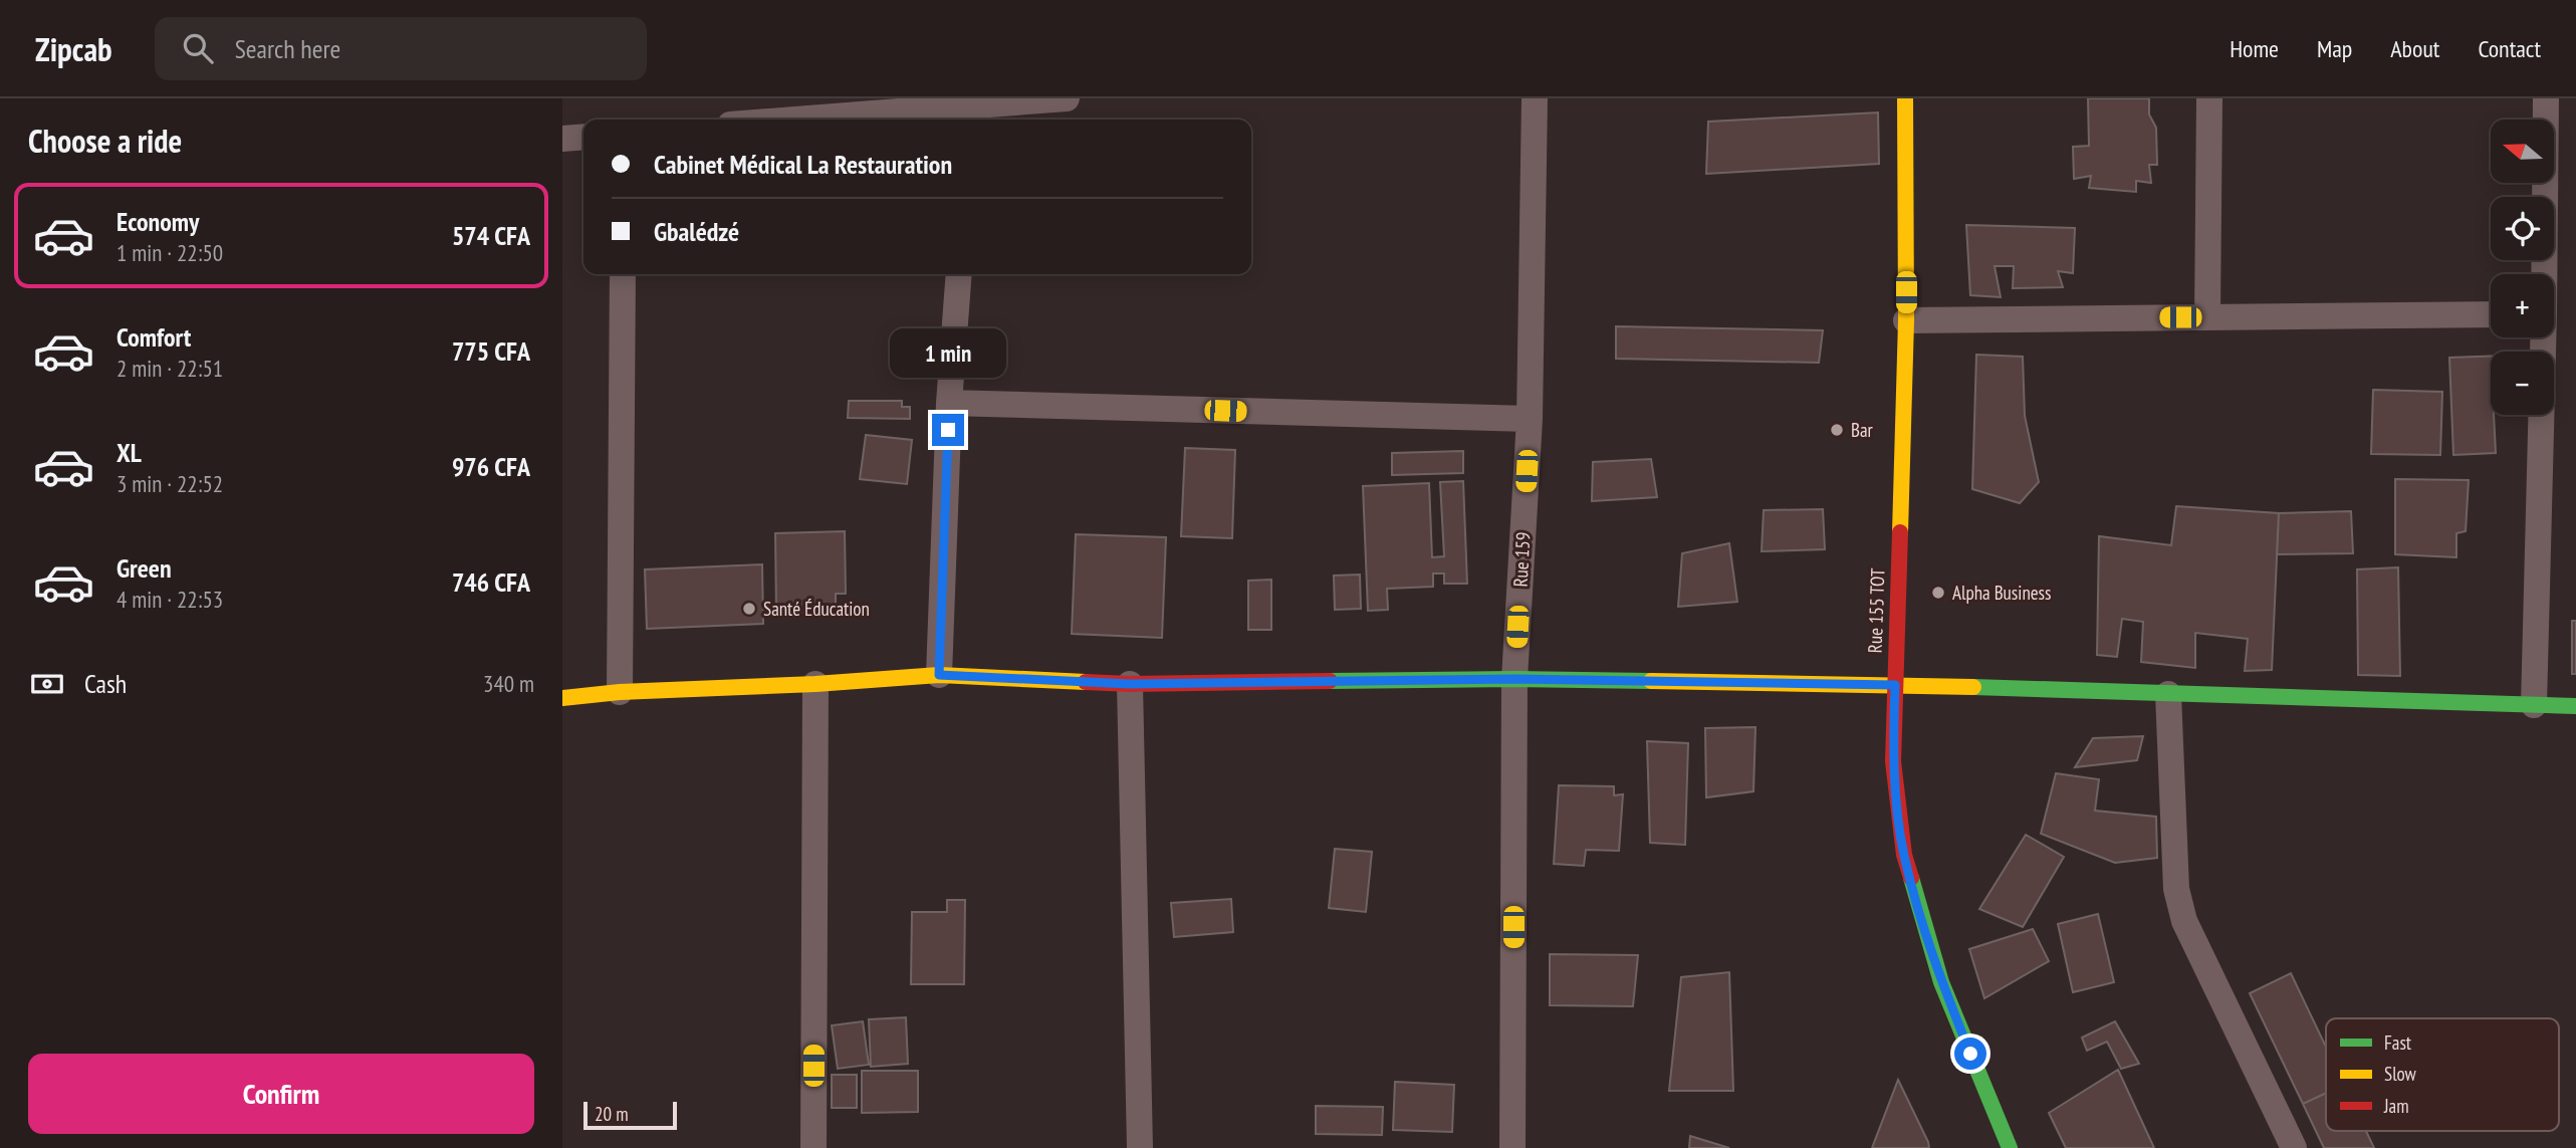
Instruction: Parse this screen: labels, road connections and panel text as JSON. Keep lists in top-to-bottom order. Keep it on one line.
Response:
{"streets":{"street":["Rue 159","Rue 155 TOT"]},"places":["Bar","Alpha Business","Santé Éducation"],"legend":["Fast","Slow","Jam"],"scale_bar":"20 m","north":"left","page":{"header":"Zipcab","search":"Search here","nav":["Home","Map","About","Contact"],"heading":"Choose a ride","map_buttons":["+","−"],"banner":["Cabinet Médical La Restauration","Gbalédzé"],"list":[{"name":"Economy","note":"1 min · 22:50","value":"574 CFA"},{"name":"Comfort","note":"2 min · 22:51","value":"775 CFA"},{"name":"XL","note":"3 min · 22:52","value":"976 CFA"},{"name":"Green","note":"4 min · 22:53","value":"746 CFA"}],"bubble":"1 min","pay":["Cash","340 m"],"buttons":"Confirm","scale":"20 m"}}
